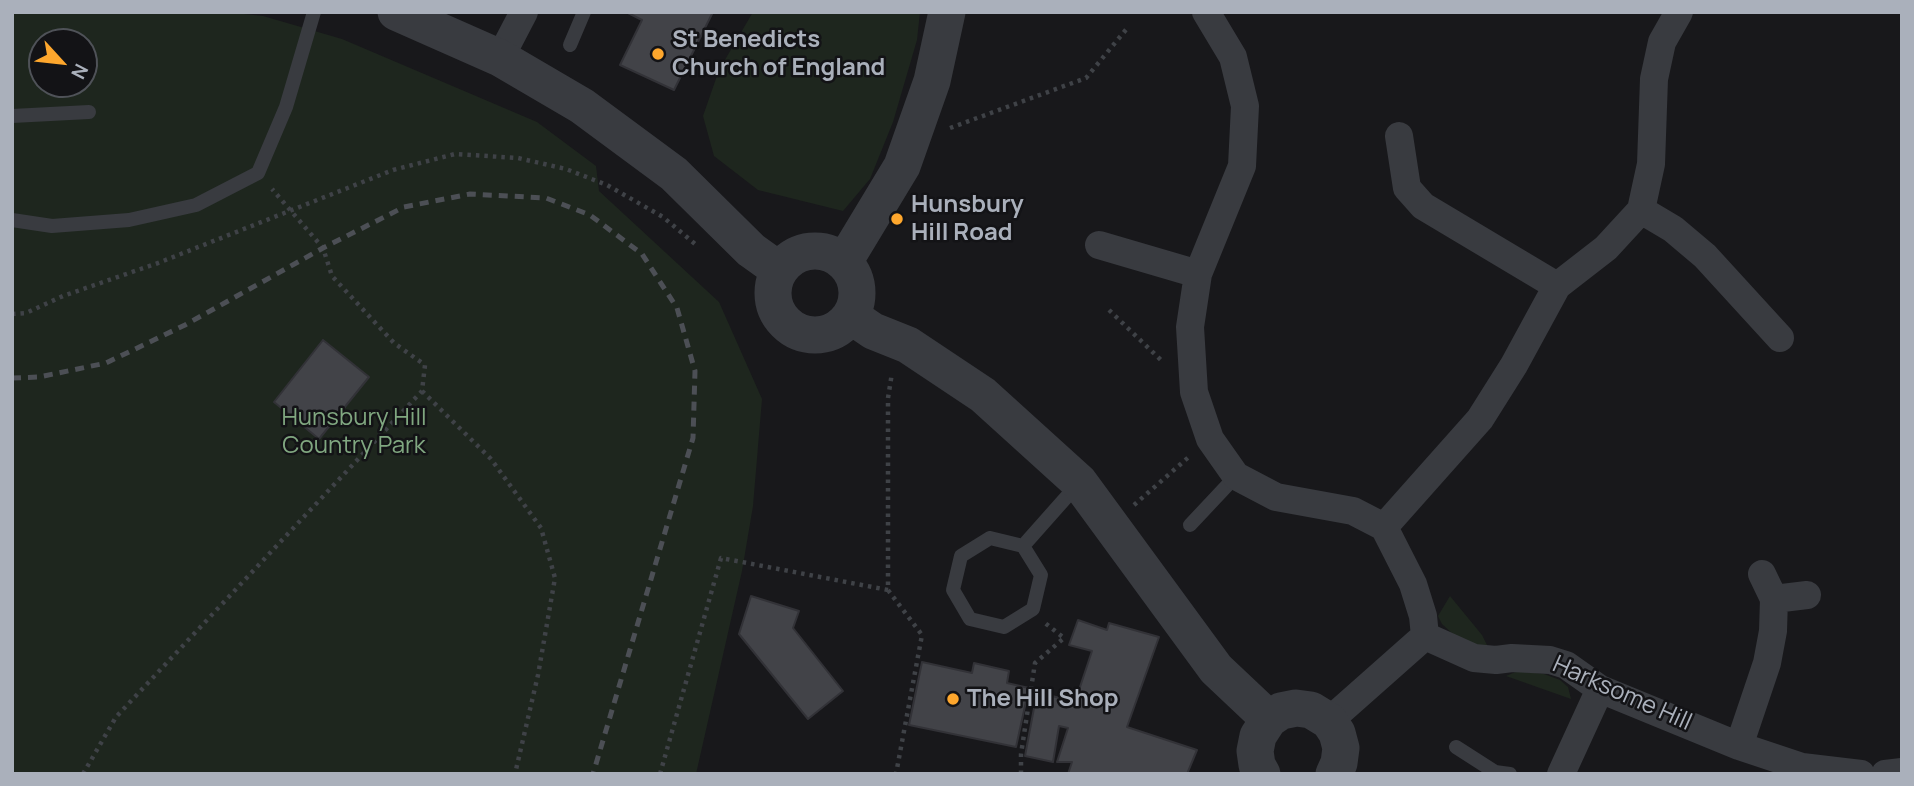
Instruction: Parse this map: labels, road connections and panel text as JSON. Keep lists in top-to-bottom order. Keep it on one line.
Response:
{"streets":{"street":["Harksome Hill"]},"parks":["Hunsbury Hill Country Park"],"places":["St Benedicts Church of England","Hunsbury Hill Road","The Hill Shop"],"north":"bottom right"}
